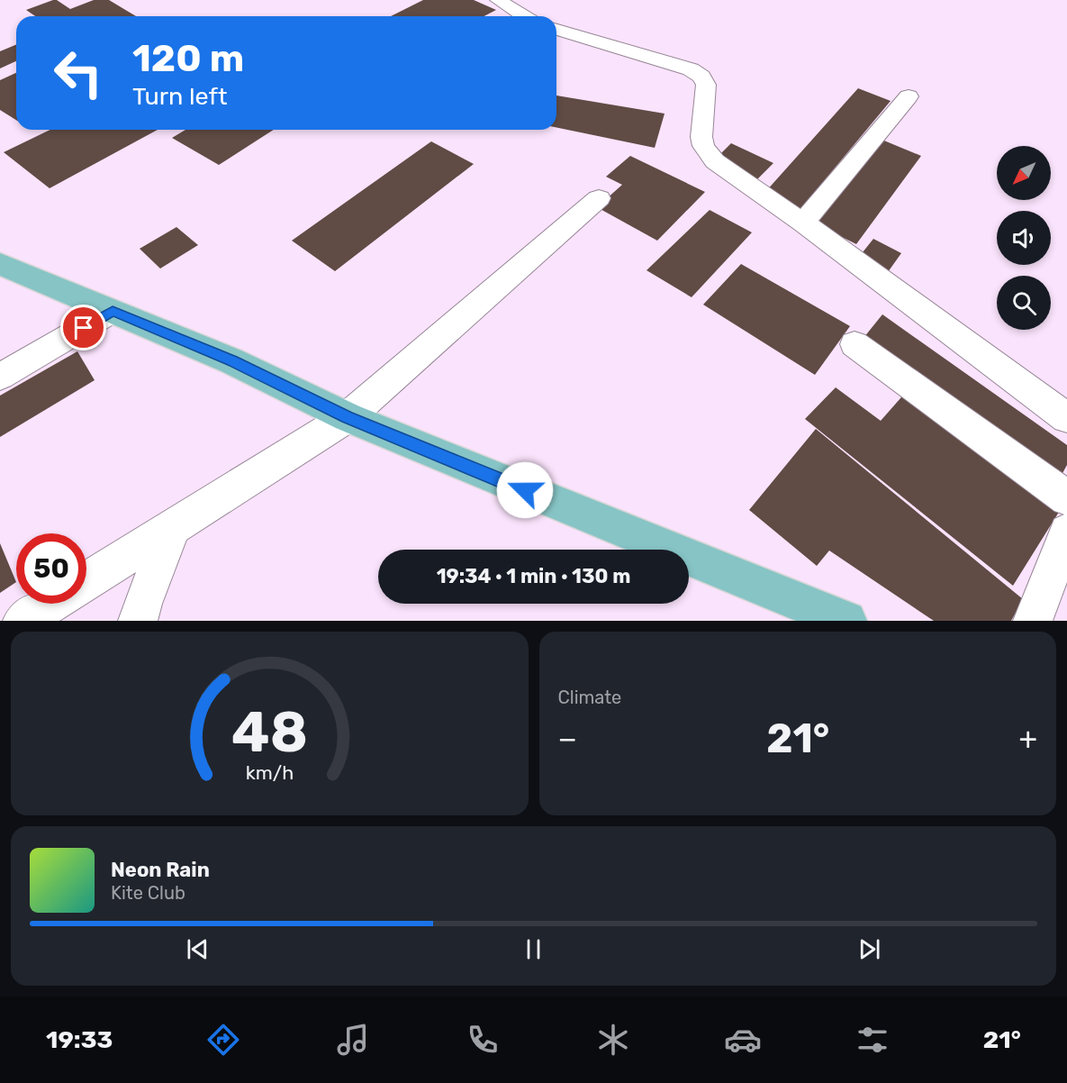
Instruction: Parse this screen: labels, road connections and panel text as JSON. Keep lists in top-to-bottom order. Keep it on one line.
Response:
{"north":"bottom left","page":{"turn":["120 m","Turn left"],"limit":"50","trip":"19:34 · 1 min · 130 m","tile":"Climate","heat":["−","21°","+"],"song":["Neon Rain","Kite Club"],"tabs":["19:33","21°"],"gauge":["48","km/h"]}}
